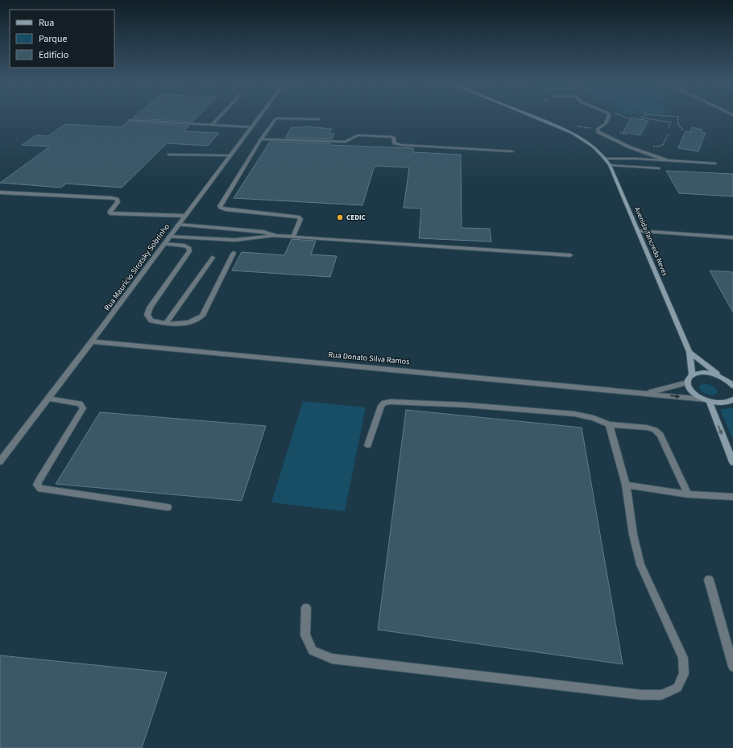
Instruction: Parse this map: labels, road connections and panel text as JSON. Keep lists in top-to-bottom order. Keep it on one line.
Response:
{"streets":{"main road":["Avenida Tancredo Neves"],"street":["Rua Maurício Sirotsky Sobrinho","Rua Donato Silva Ramos"]},"crossings":[["Rua Maurício Sirotsky Sobrinho","Rua Donato Silva Ramos"]],"places":["CEDIC"],"legend":["Rua","Parque","Edifício"]}
